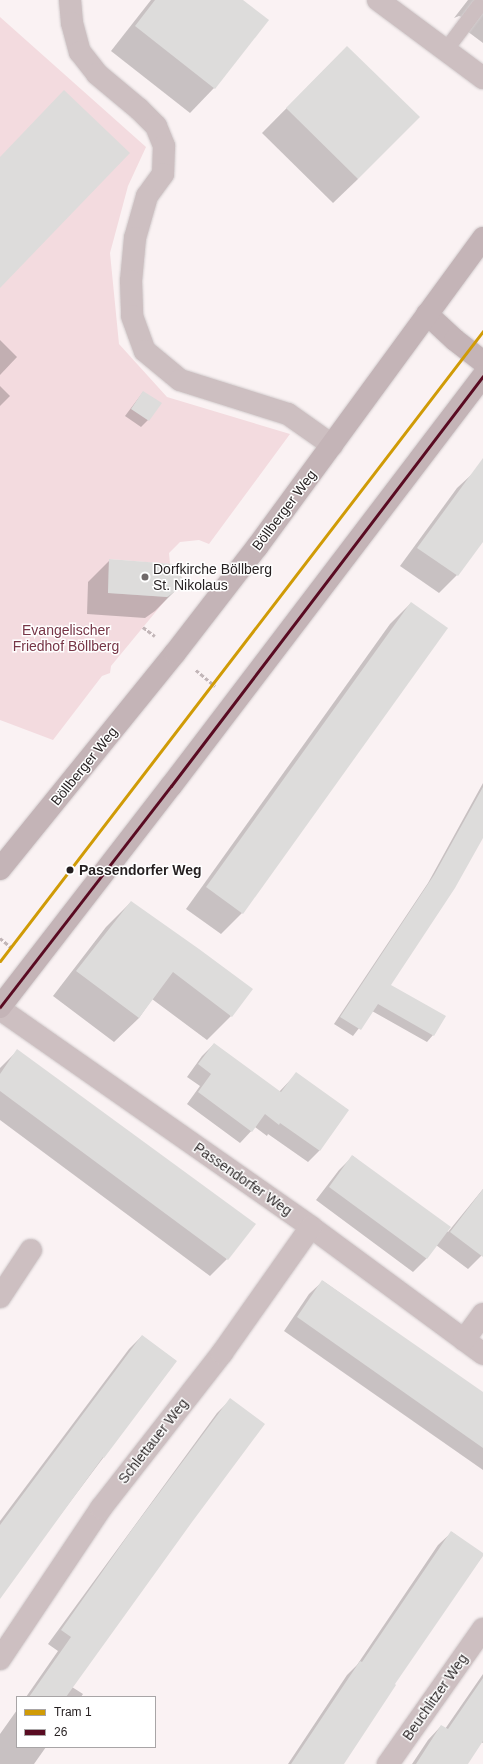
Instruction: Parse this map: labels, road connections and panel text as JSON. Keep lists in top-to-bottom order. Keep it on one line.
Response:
{"streets":{"street":["Böllberger Weg","Passendorfer Weg","Schlettauer Weg","Beuchlitzer Weg"]},"crossings":[["Passendorfer Weg","Schlettauer Weg"]],"parks":["Evangelischer Friedhof Böllberg"],"places":["Dorfkirche Böllberg St. Nikolaus","Passendorfer Weg"],"lines":["tram line 1","transit line 26"],"legend":["Tram 1","26"]}
